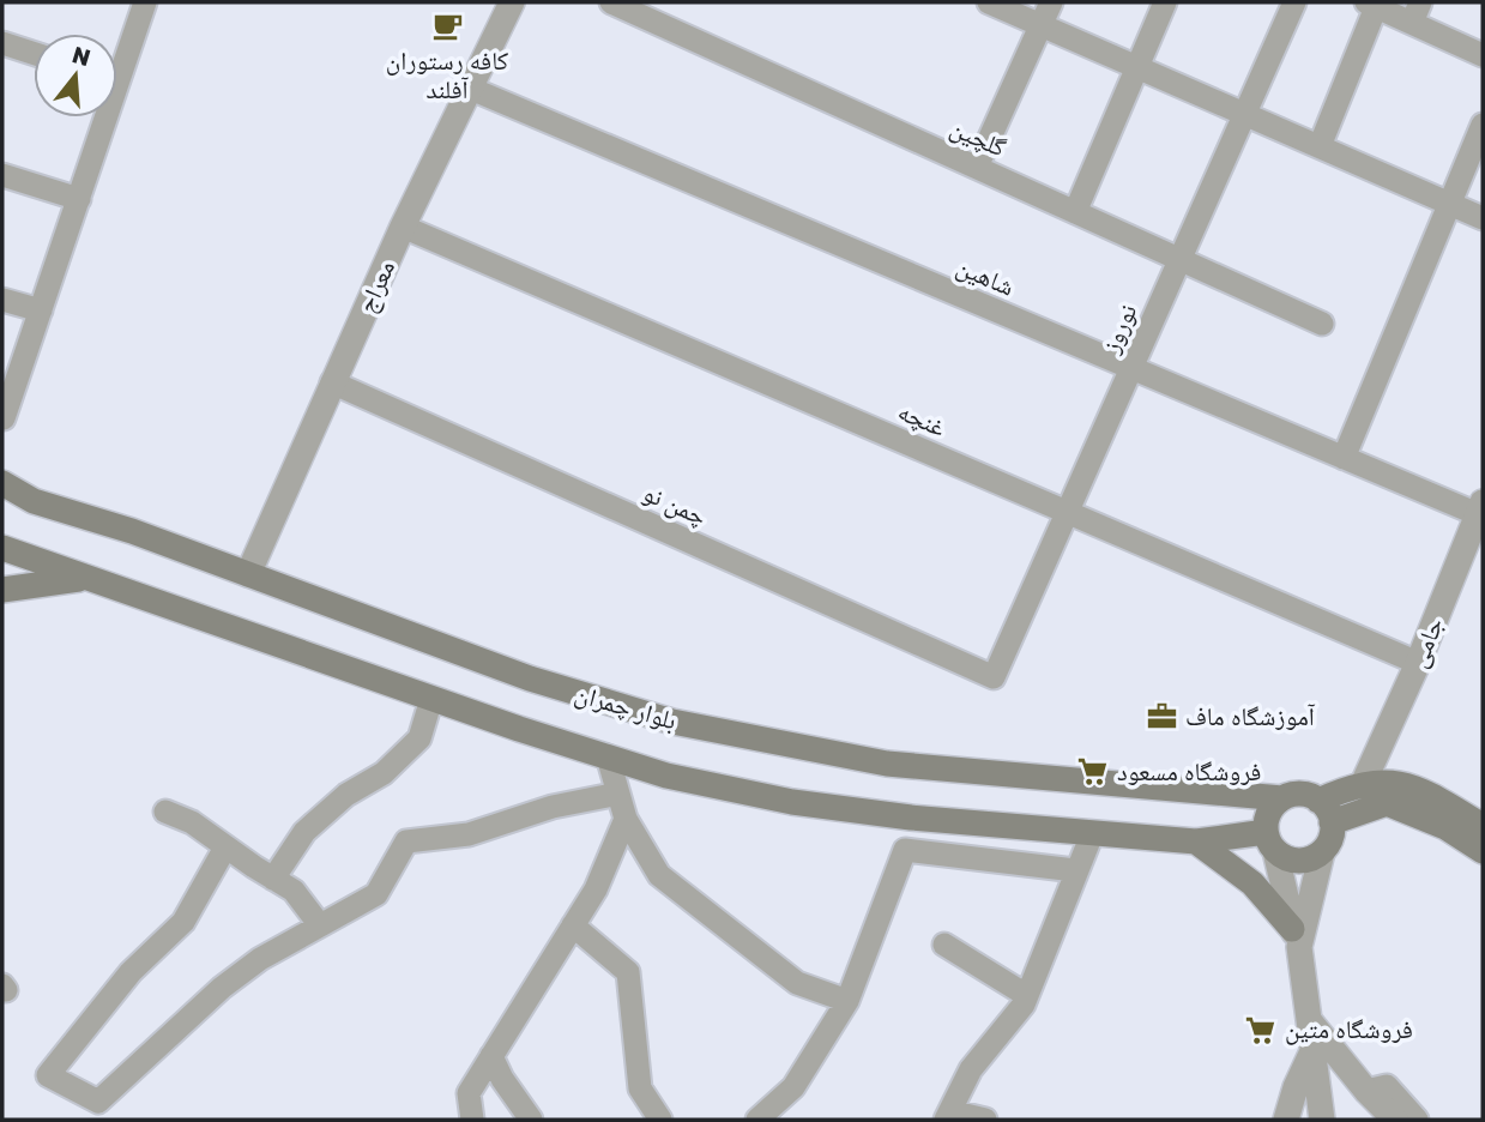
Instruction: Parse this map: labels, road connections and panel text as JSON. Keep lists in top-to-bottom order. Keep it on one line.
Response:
{"streets":{"main road":["بلوار چمران"],"street":["گلچین","شاهین","معراج","نوروز","غنچه","چمن نو","جامی"]},"crossings":[["گلچین","نوروز"],["شاهین","معراج"],["شاهین","نوروز"],["شاهین","جامی"],["معراج","غنچه"],["معراج","چمن نو"],["معراج","بلوار چمران"],["نوروز","غنچه"],["نوروز","چمن نو"],["غنچه","جامی"]],"places":{"cafe":["کافه رستوران آفلند"],"office":["آموزشگاه ماف"],"supermarket":["فروشگاه مسعود","فروشگاه متین"]},"north":"top"}
